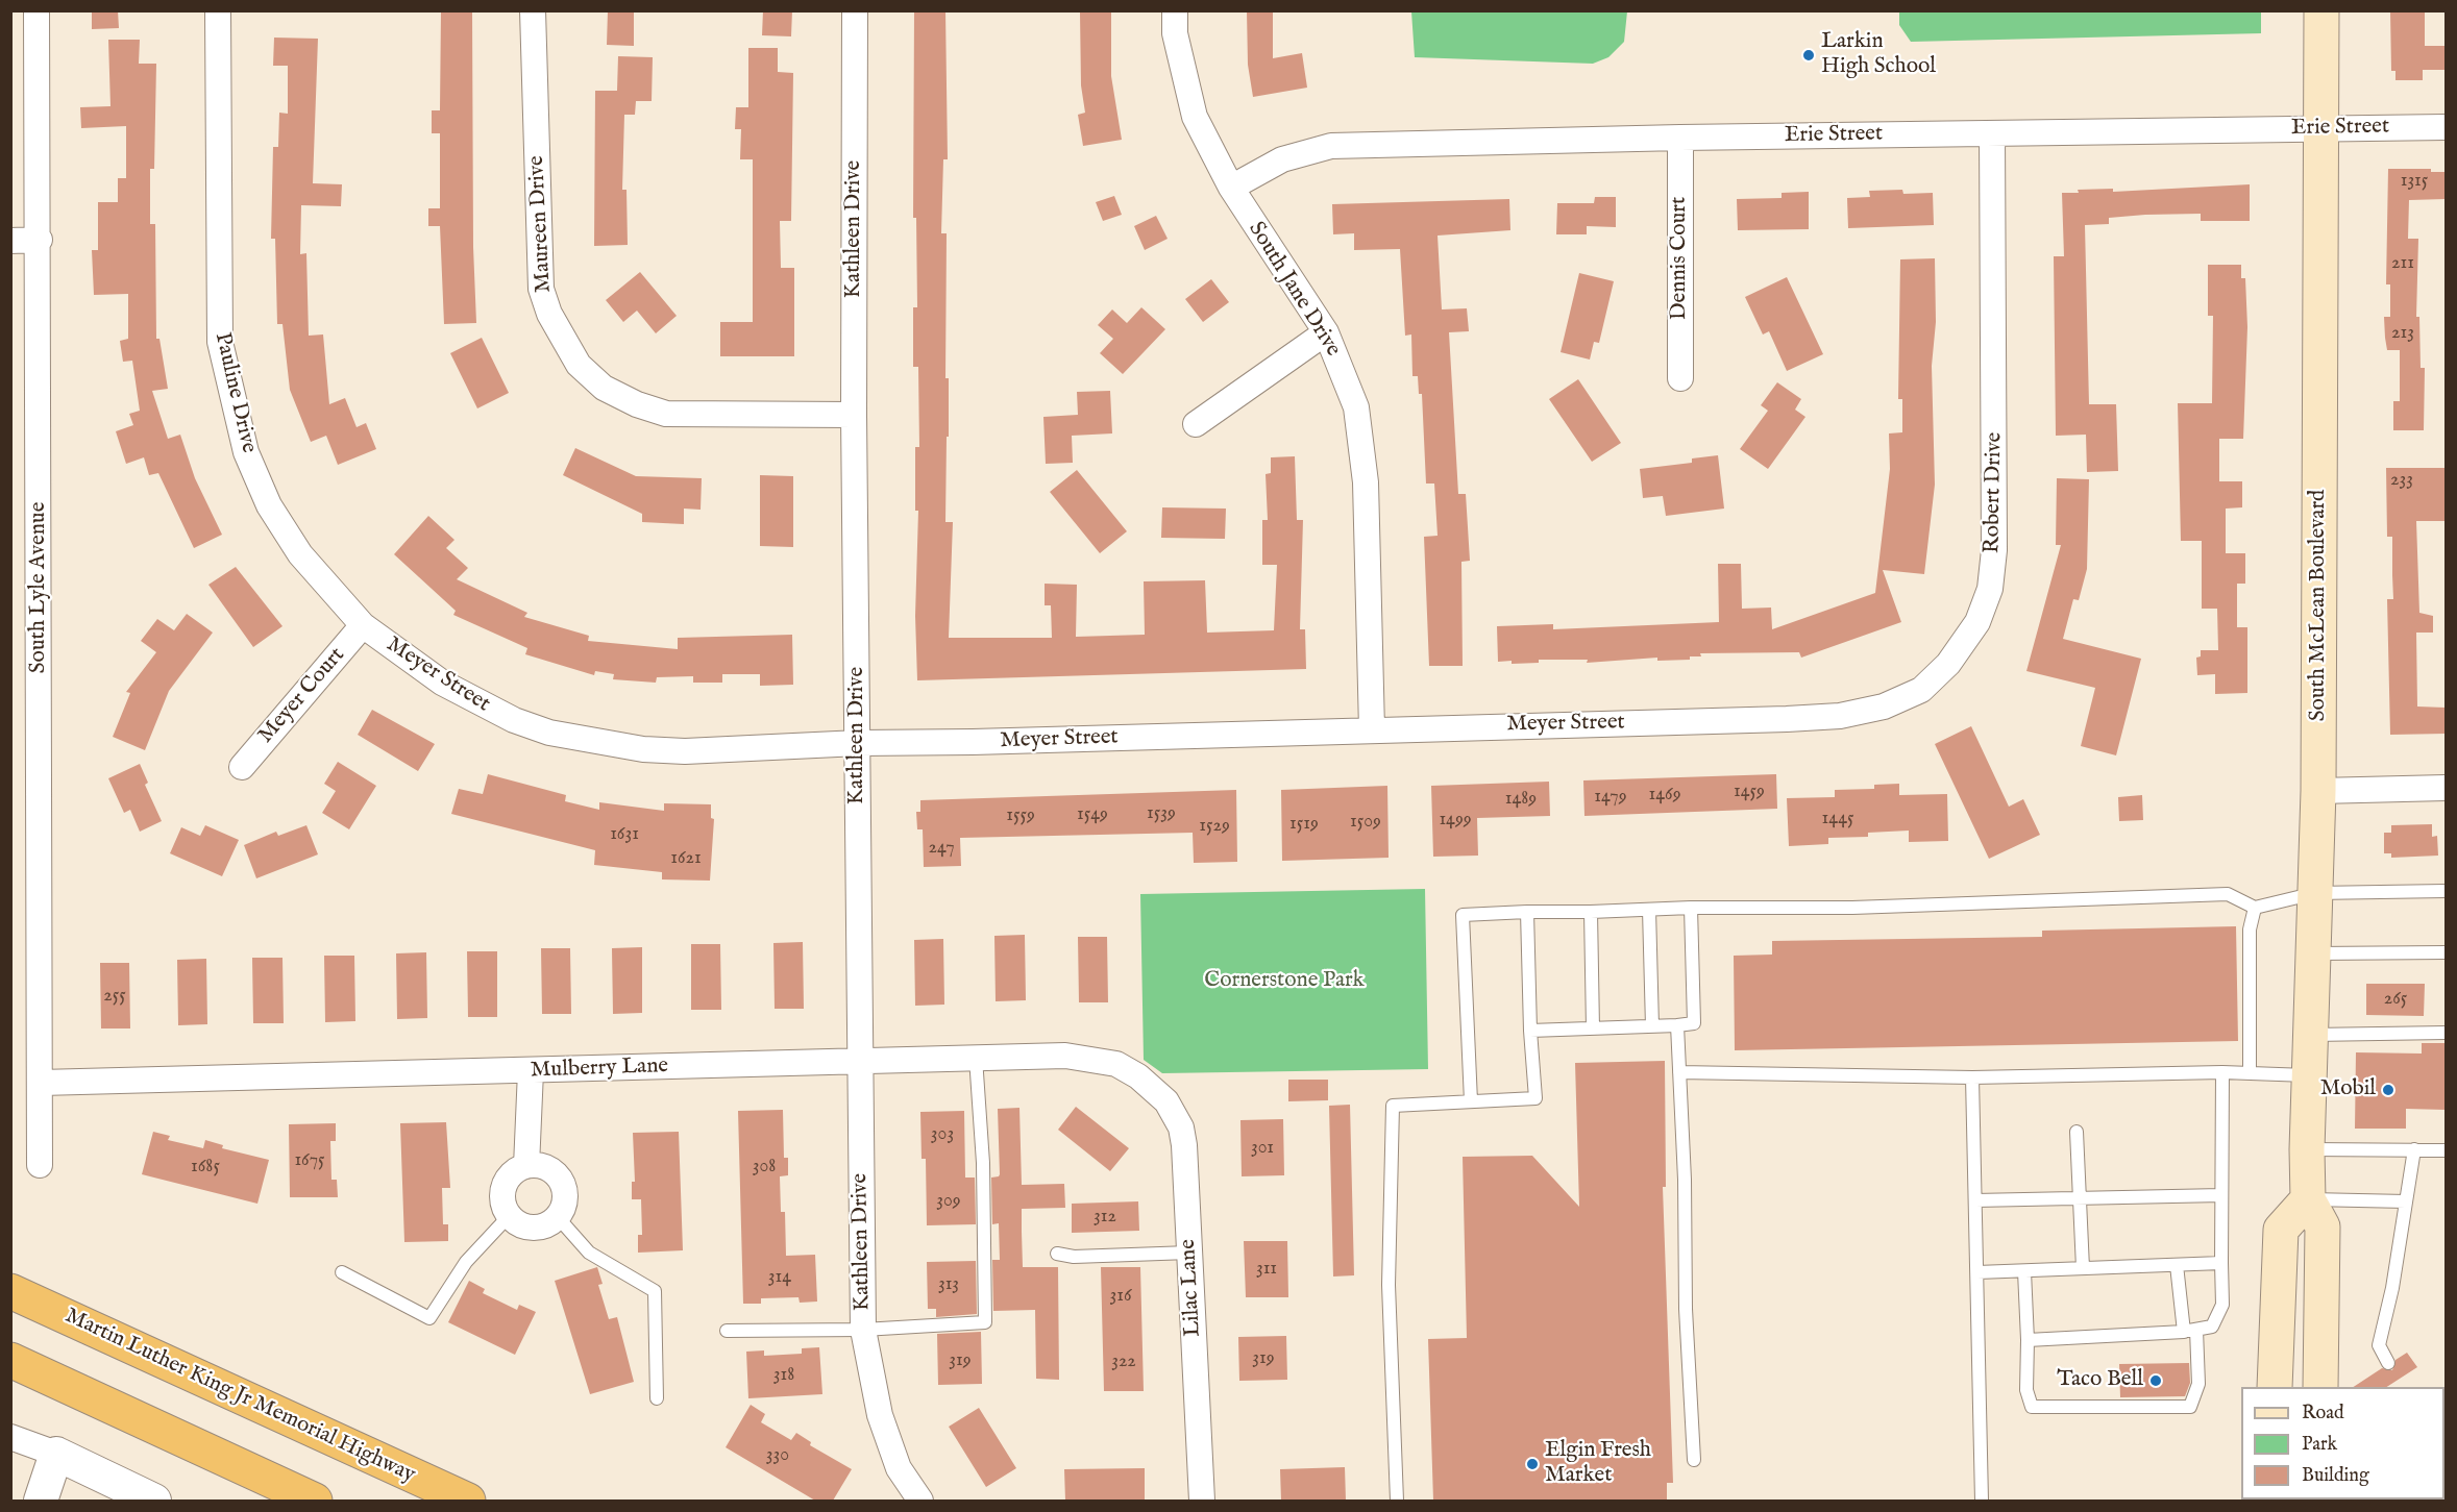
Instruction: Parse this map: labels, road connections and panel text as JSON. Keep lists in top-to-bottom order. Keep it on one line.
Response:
{"streets":{"highway":["Martin Luther King Jr Memorial Highway"],"main road":["South McLean Boulevard"],"street":["Erie Street","Maureen Drive","Kathleen Drive","Dennis Court","South Jane Drive","Pauline Drive","Robert Drive","South Lyle Avenue","Meyer Street","Meyer Court","Mulberry Lane","Lilac Lane"]},"crossings":[["Erie Street","Dennis Court"],["Erie Street","South Jane Drive"],["Erie Street","Robert Drive"],["Erie Street","South McLean Boulevard"],["Maureen Drive","Kathleen Drive"],["Kathleen Drive","Meyer Street"],["Kathleen Drive","Mulberry Lane"],["South Jane Drive","Meyer Street"],["Pauline Drive","Meyer Street"],["Pauline Drive","Meyer Court"],["Robert Drive","Meyer Street"],["South Lyle Avenue","Mulberry Lane"],["Meyer Street","Meyer Court"],["Mulberry Lane","Lilac Lane"]],"parks":["Cornerstone Park"],"places":["Larkin High School","Mobil","Taco Bell","Elgin Fresh Market"],"house_numbers":["1315","211","213","233","1459","1469","1479","1489","1539","1549","1559","1445","1499","1509","1519","1529","1631","247","1621","255","265","303","301","1675","1685","308","309","312","311","314","313","316","319","319","322","318","330"],"legend":["Road","Park","Building"]}
